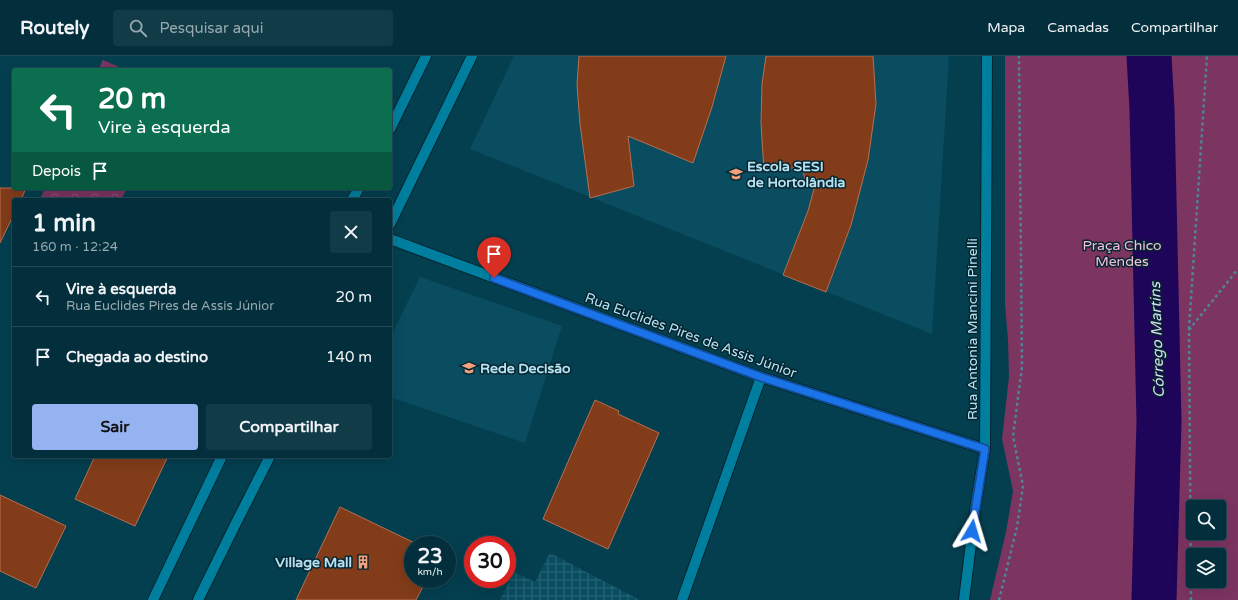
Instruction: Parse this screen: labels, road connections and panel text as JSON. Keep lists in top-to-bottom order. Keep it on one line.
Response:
{"streets":{"street":["Rua Antonia Mancini Pinelli","Rua Euclides Pires de Assis Júnior"]},"crossings":[["Rua Antonia Mancini Pinelli","Rua Euclides Pires de Assis Júnior"]],"water":["Córrego Martins"],"parks":["Praça Chico Mendes"],"places":{"school or university":["Escola SESI de Hortolândia","Rede Decisão"],"building":["Village Mall"]},"page":{"header":"Routely","search":"Pesquisar aqui","nav":["Mapa","Camadas","Compartilhar"],"turn":["20 m","Vire à esquerda"],"then":"Depois","heading":["1 min","160 m · 12:24"],"list":[{"name":"Vire à esquerda","note":"Rua Euclides Pires de Assis Júnior","value":"20 m"},{"name":"Chegada ao destino","value":"140 m"}],"buttons":["Sair","Compartilhar"],"speed":"23 km/h","limit":"30"}}
